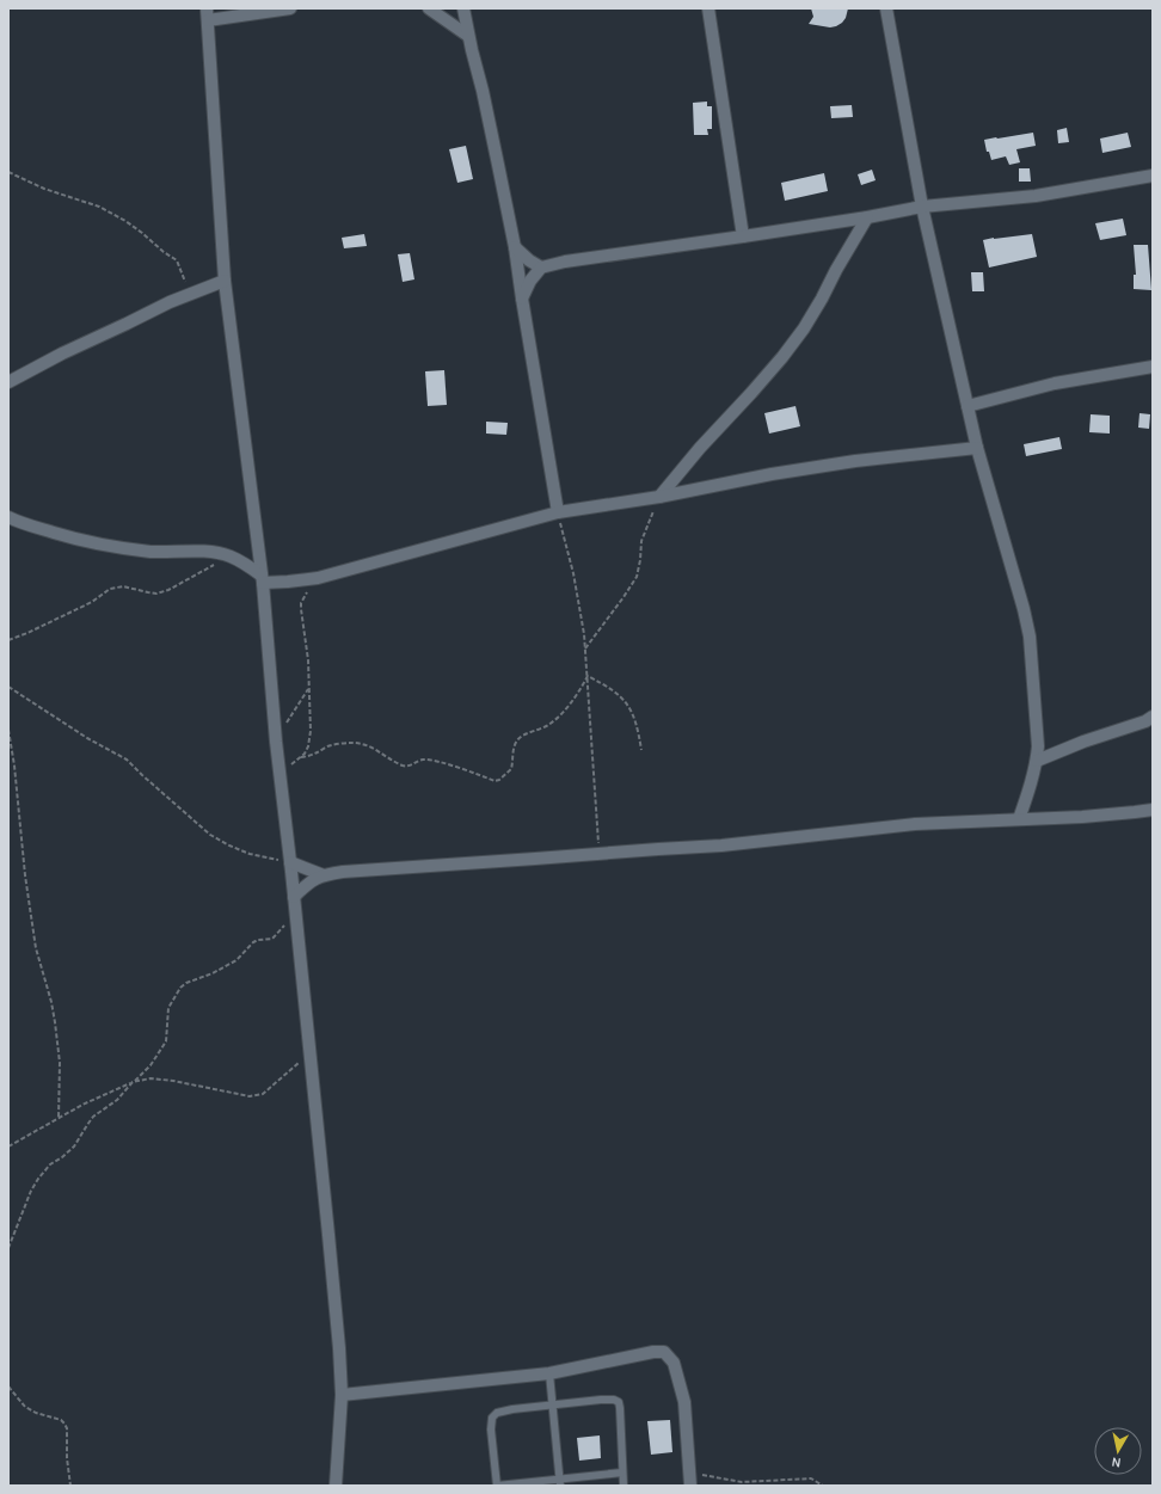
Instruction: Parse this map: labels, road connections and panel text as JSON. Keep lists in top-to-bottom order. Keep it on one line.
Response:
{"north":"bottom"}
